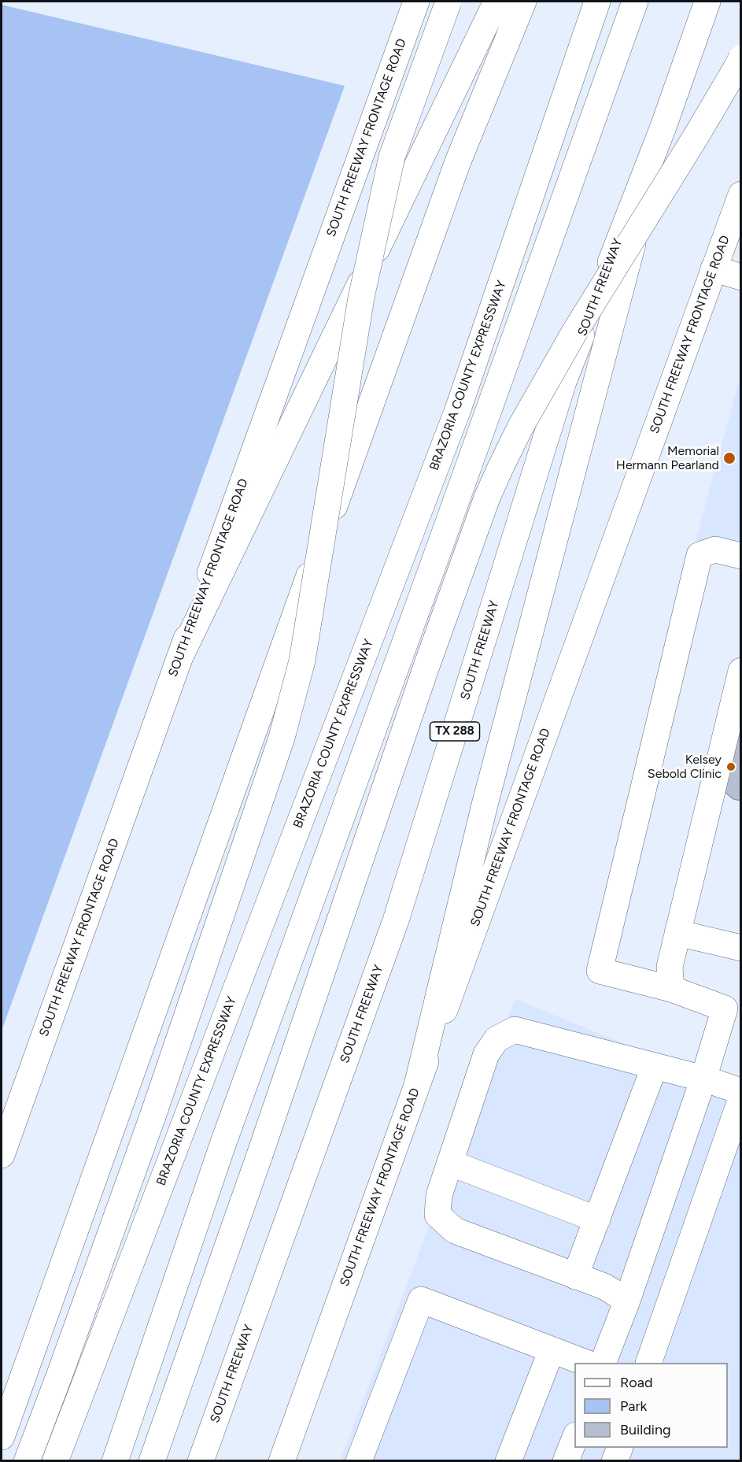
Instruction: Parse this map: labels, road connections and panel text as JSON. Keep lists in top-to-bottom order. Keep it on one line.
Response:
{"streets":{"main road":["SOUTH FREEWAY FRONTAGE ROAD","SOUTH FREEWAY","BRAZORIA COUNTY EXPRESSWAY","TX 288"]},"places":["Memorial Hermann Pearland","Kelsey Sebold Clinic"],"legend":["Road","Park","Building"]}
